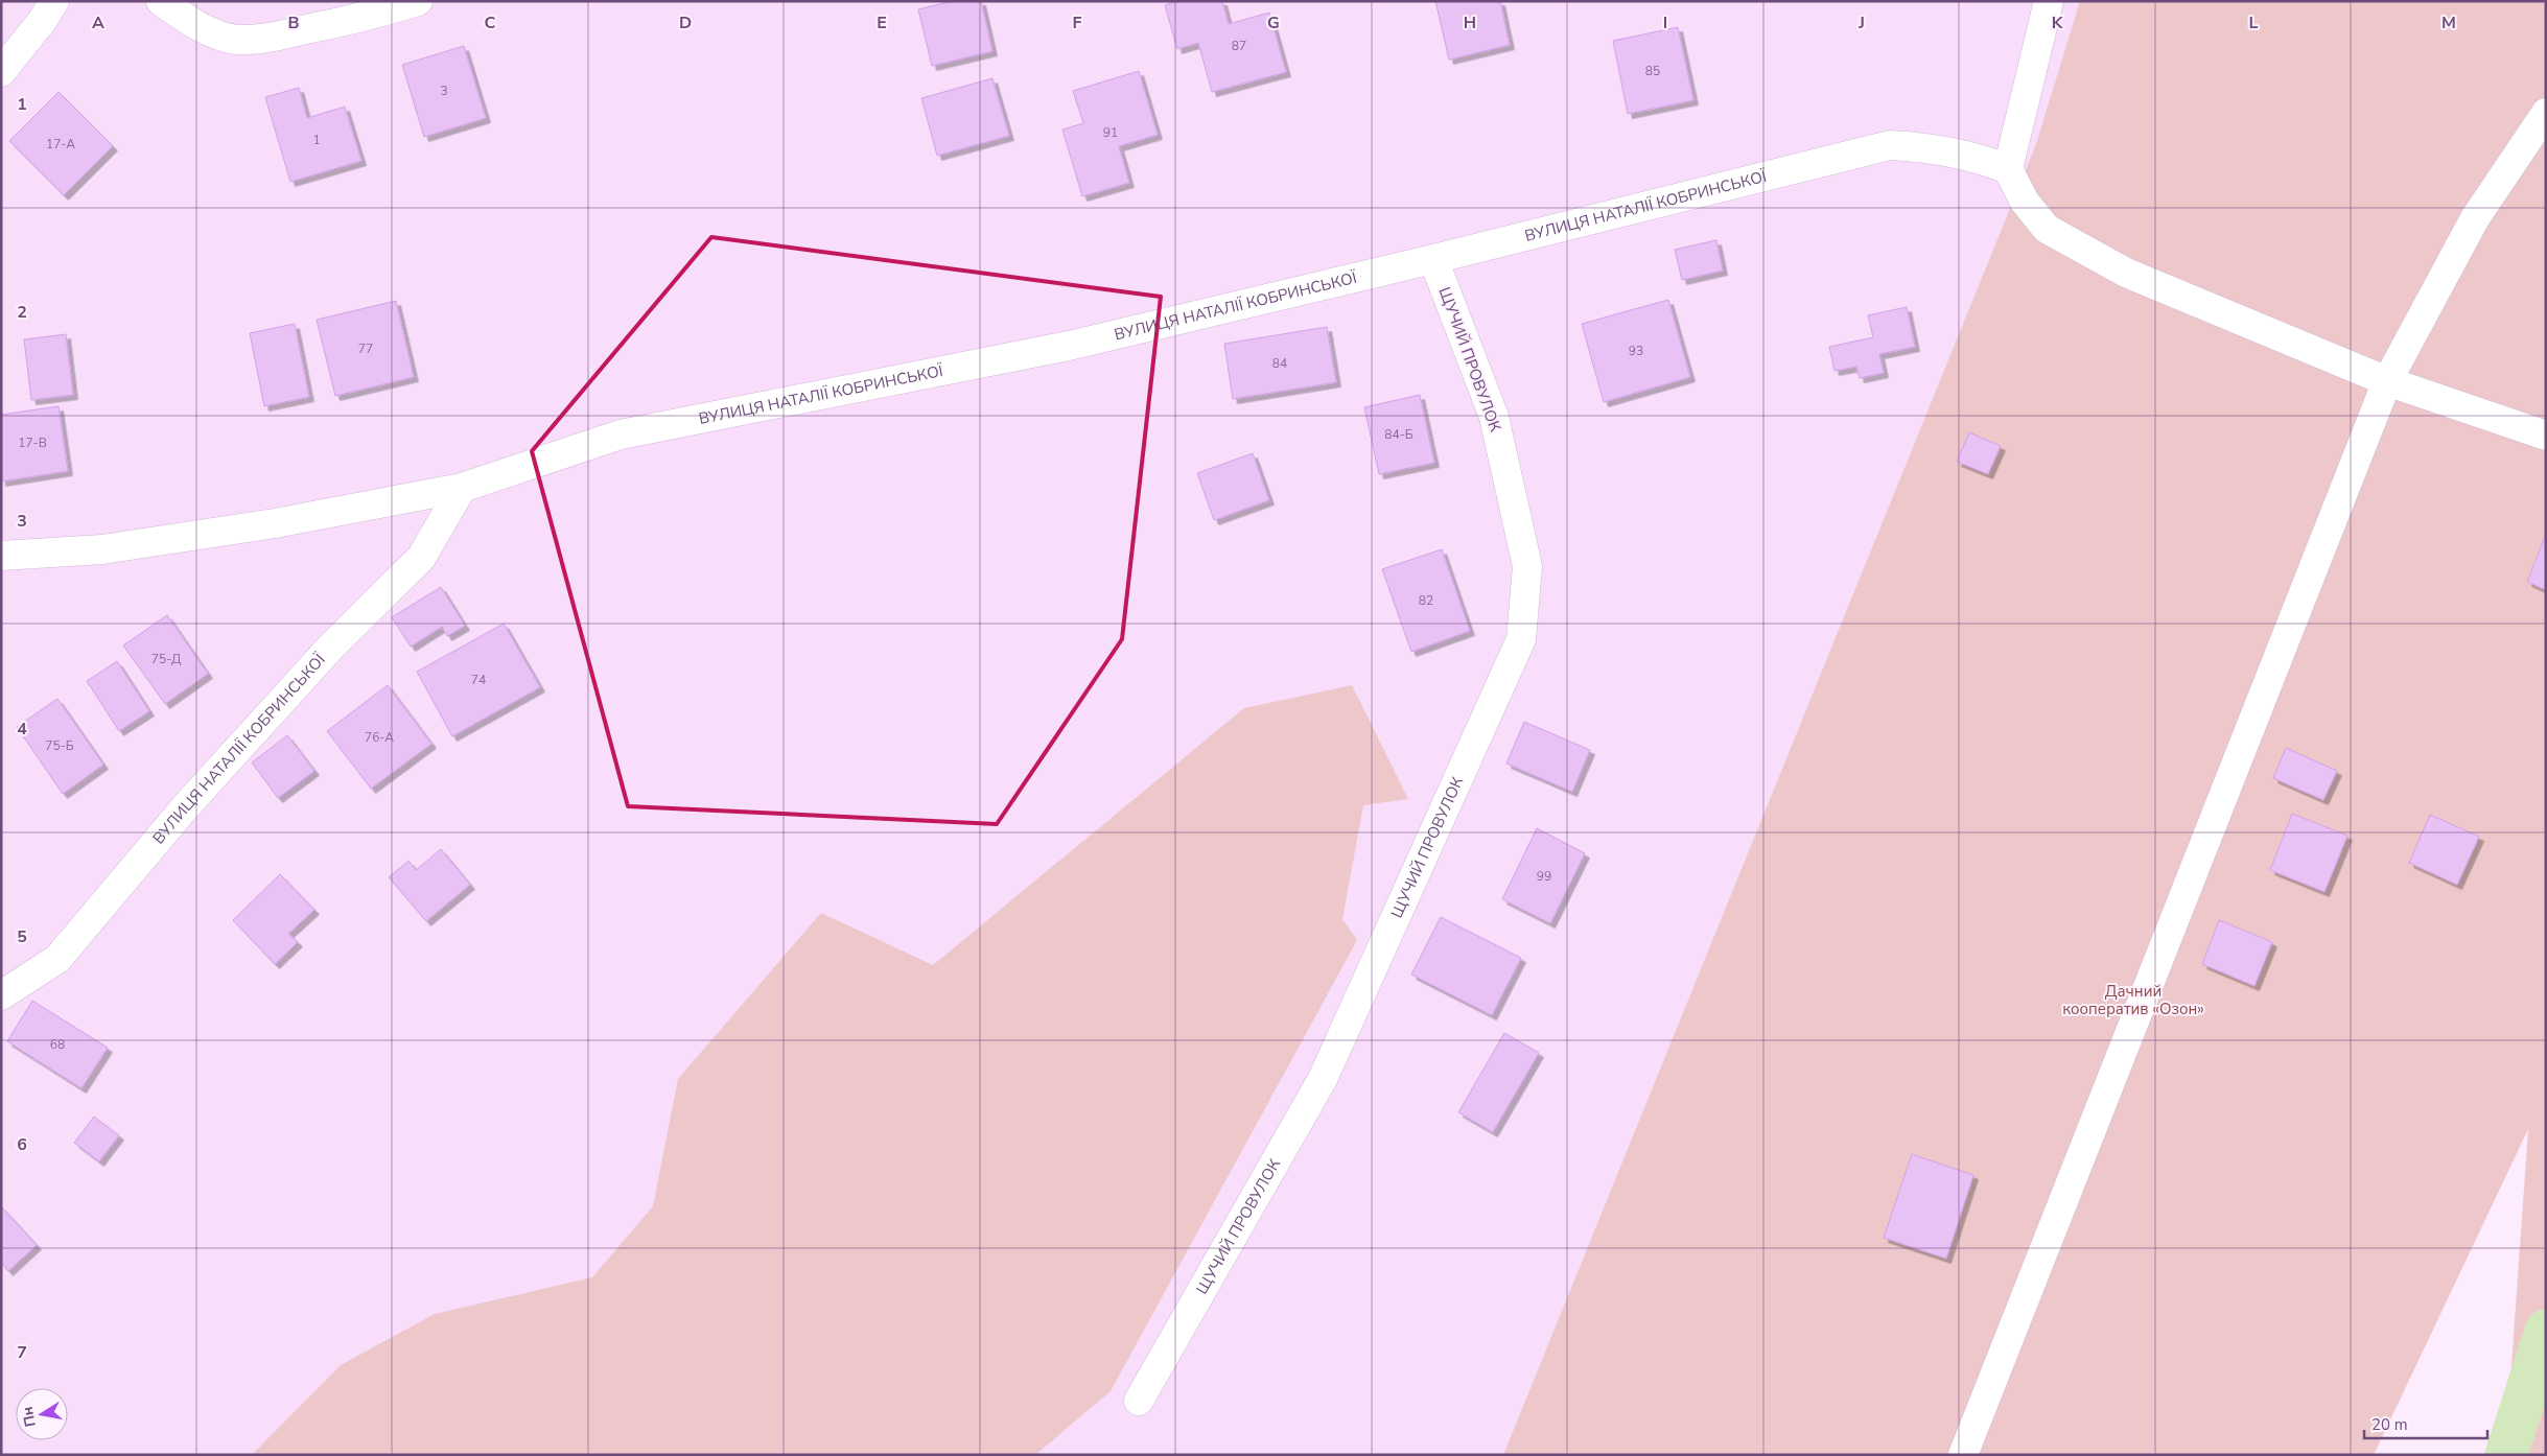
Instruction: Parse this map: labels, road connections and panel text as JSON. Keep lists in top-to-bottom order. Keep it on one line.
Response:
{"streets":{"street":["ВУЛИЦЯ НАТАЛІЇ КОБРИНСЬКОЇ","ЩУЧИЙ ПРОВУЛОК"]},"crossings":[["ВУЛИЦЯ НАТАЛІЇ КОБРИНСЬКОЇ","ЩУЧИЙ ПРОВУЛОК"]],"parks":["Дачний кооператив «Озон»"],"house_numbers":["87","85","3","91","1","17-А","77","93","84","84-Б","17-В","82","75-Д","74","76-А","75-Б","99","68"],"scale_bar":"20 m","north":"left","grid":{"columns":["A","B","C","D","E","F","G","H","I","J","K","L","M"],"rows":["1","2","3","4","5","6","7"]}}
